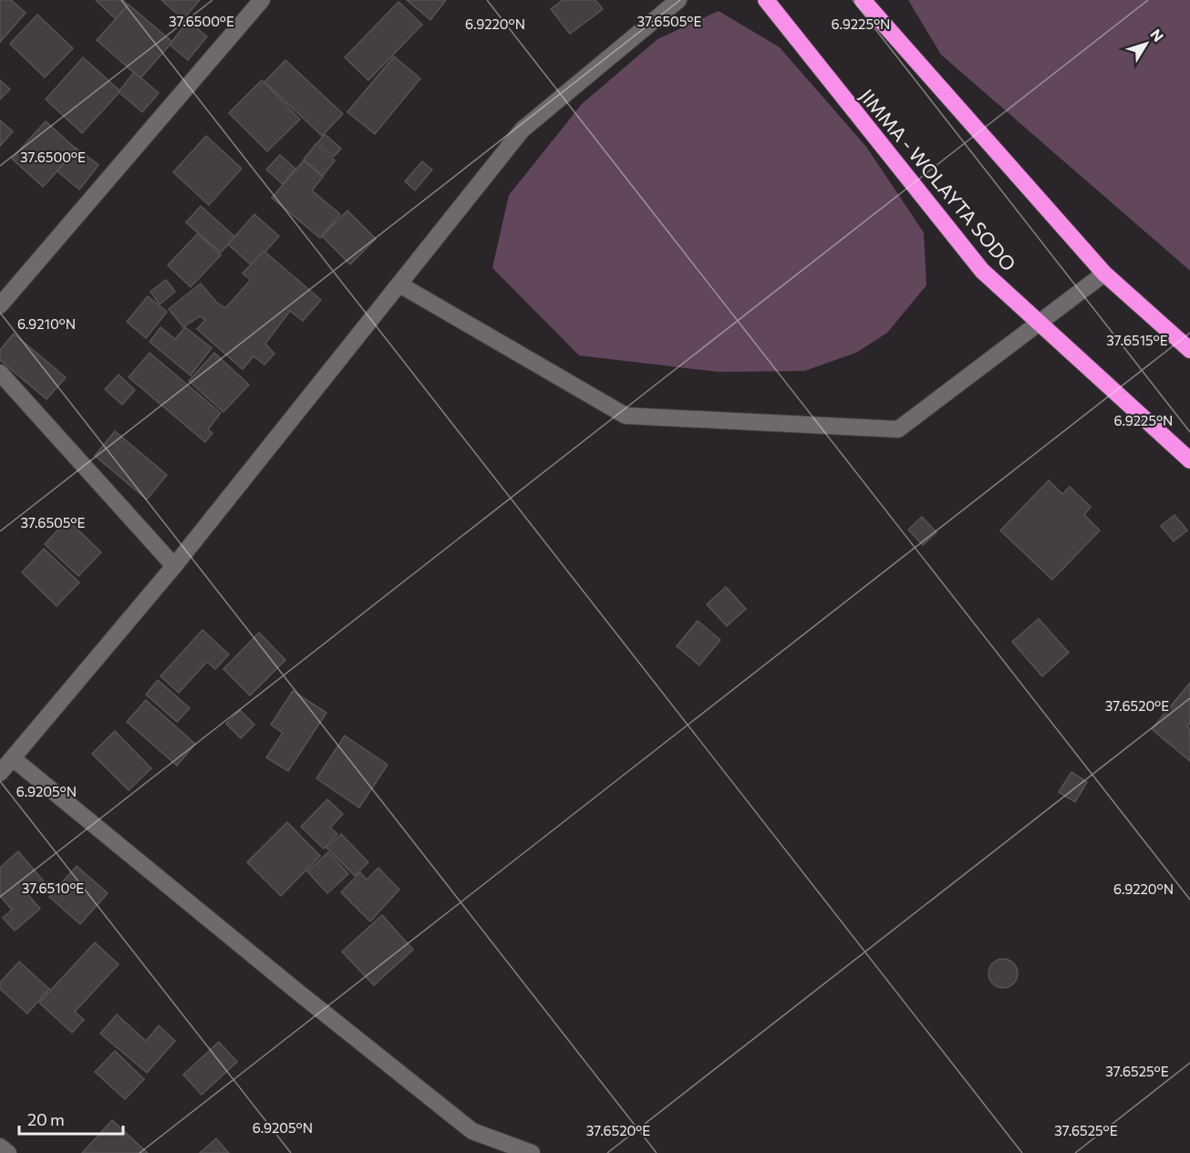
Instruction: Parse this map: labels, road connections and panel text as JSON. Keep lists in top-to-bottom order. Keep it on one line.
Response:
{"streets":{"highway":["JIMMA - WOLAYTA SODO"]},"scale_bar":"20 m","north":"top right","coordinates":["37.6500°E","37.6505°E","6.9220°N","6.9225°N","6.9210°N","37.6515°E","37.6520°E","6.9205°N","37.6510°E","37.6525°E"]}
